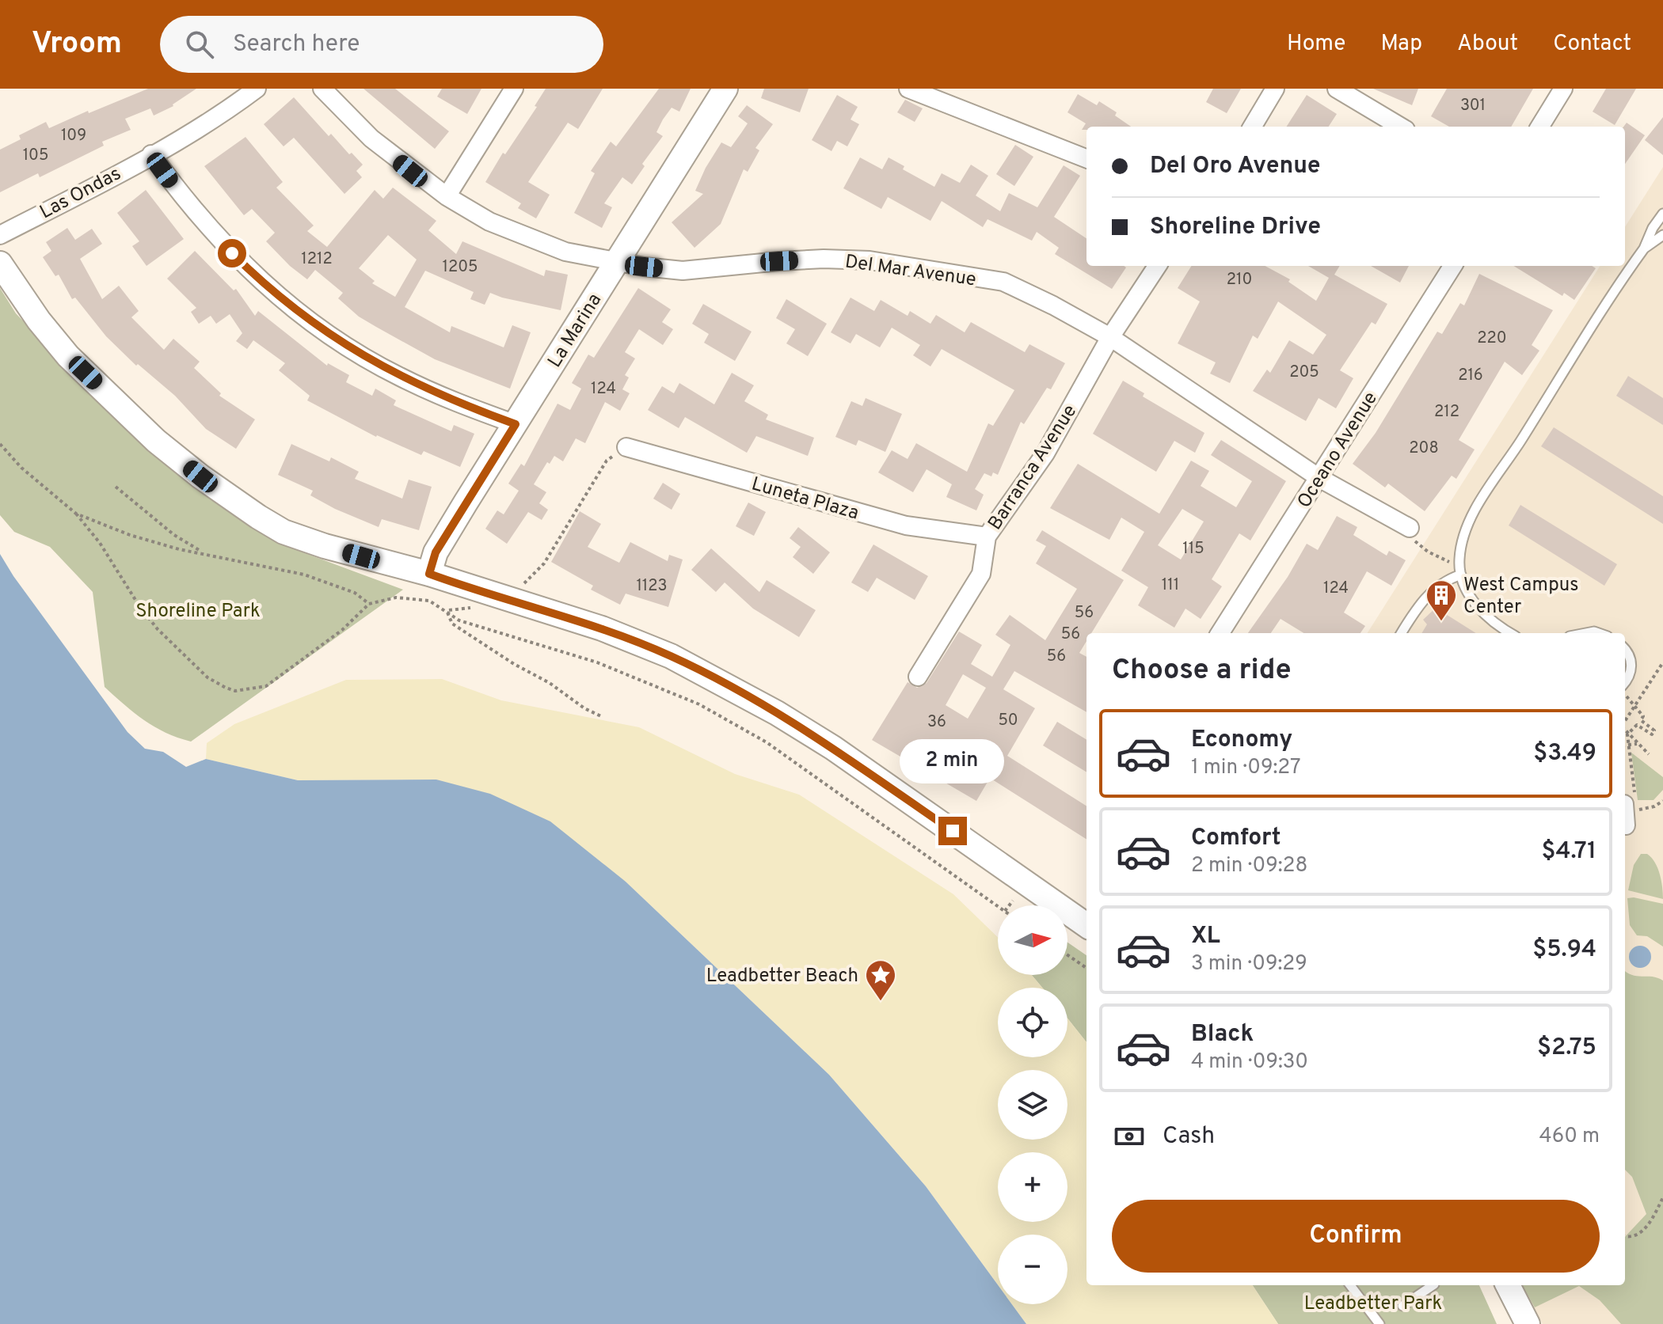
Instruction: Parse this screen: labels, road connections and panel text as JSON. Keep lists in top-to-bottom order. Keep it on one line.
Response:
{"streets":{"main road":["La Marina"],"street":["Las Ondas","Del Mar Avenue","Oceano Avenue","Barranca Avenue","Luneta Plaza"]},"crossings":[["Del Mar Avenue","La Marina"],["Del Mar Avenue","Oceano Avenue"],["Del Mar Avenue","Barranca Avenue"],["Barranca Avenue","Luneta Plaza"]],"parks":["Shoreline Park","Leadbetter Park"],"places":{"building":["West Campus Center"],"place":["Leadbetter Beach"]},"house_numbers":["301","109","105","1212","1205","210","220","205","216","124","212","208","115","111","1123","124","56","56","56","50","36"],"north":"right","page":{"header":"Vroom","search":"Search here","nav":["Home","Map","About","Contact"],"banner":["Del Oro Avenue","Shoreline Drive"],"heading":"Choose a ride","list":[{"name":"Economy","note":"1 min · 09:27","value":"$3.49"},{"name":"Comfort","note":"2 min · 09:28","value":"$4.71"},{"name":"XL","note":"3 min · 09:29","value":"$5.94"},{"name":"Black","note":"4 min · 09:30","value":"$2.75"}],"bubble":"2 min","map_buttons":["+","−"],"pay":["Cash","460 m"],"buttons":"Confirm"}}
